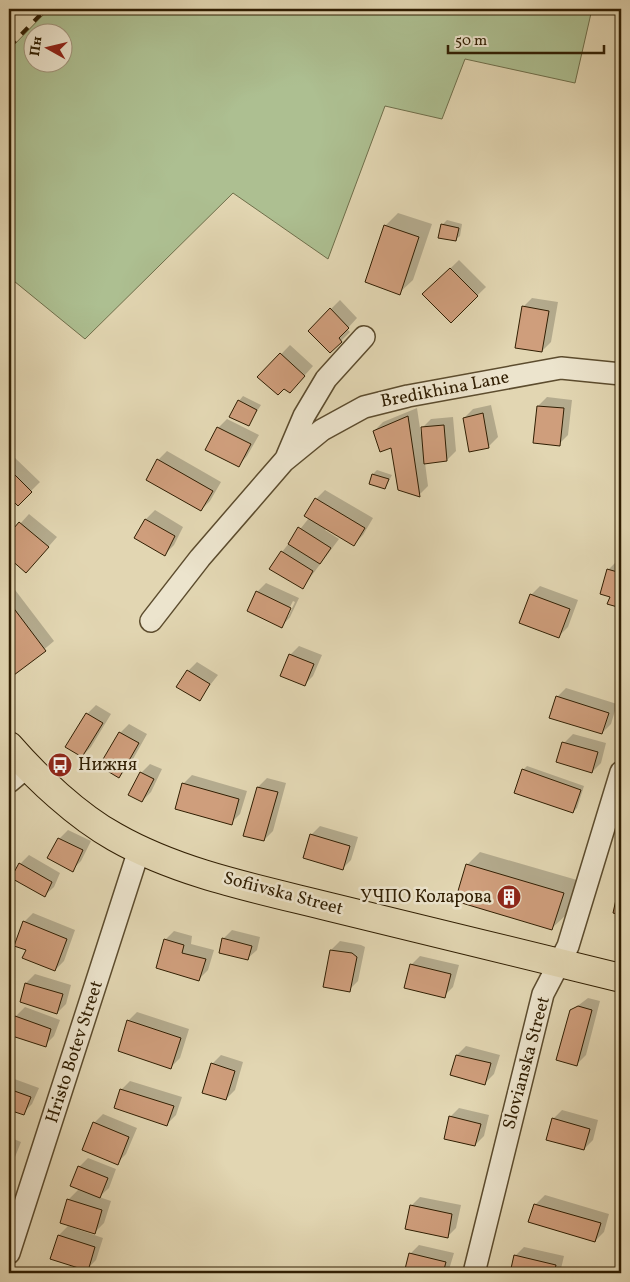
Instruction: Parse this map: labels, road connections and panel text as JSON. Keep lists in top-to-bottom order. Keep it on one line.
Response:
{"streets":{"main road":["Sofiivska Street"],"street":["Bredikhina Lane","Hristo Botev Street","Slovianska Street"]},"crossings":[["Sofiivska Street","Hristo Botev Street"],["Sofiivska Street","Slovianska Street"]],"places":{"bus stop":["Нижня"],"building":["УЧПО Коларова"]},"scale_bar":"50 m","north":"left"}
